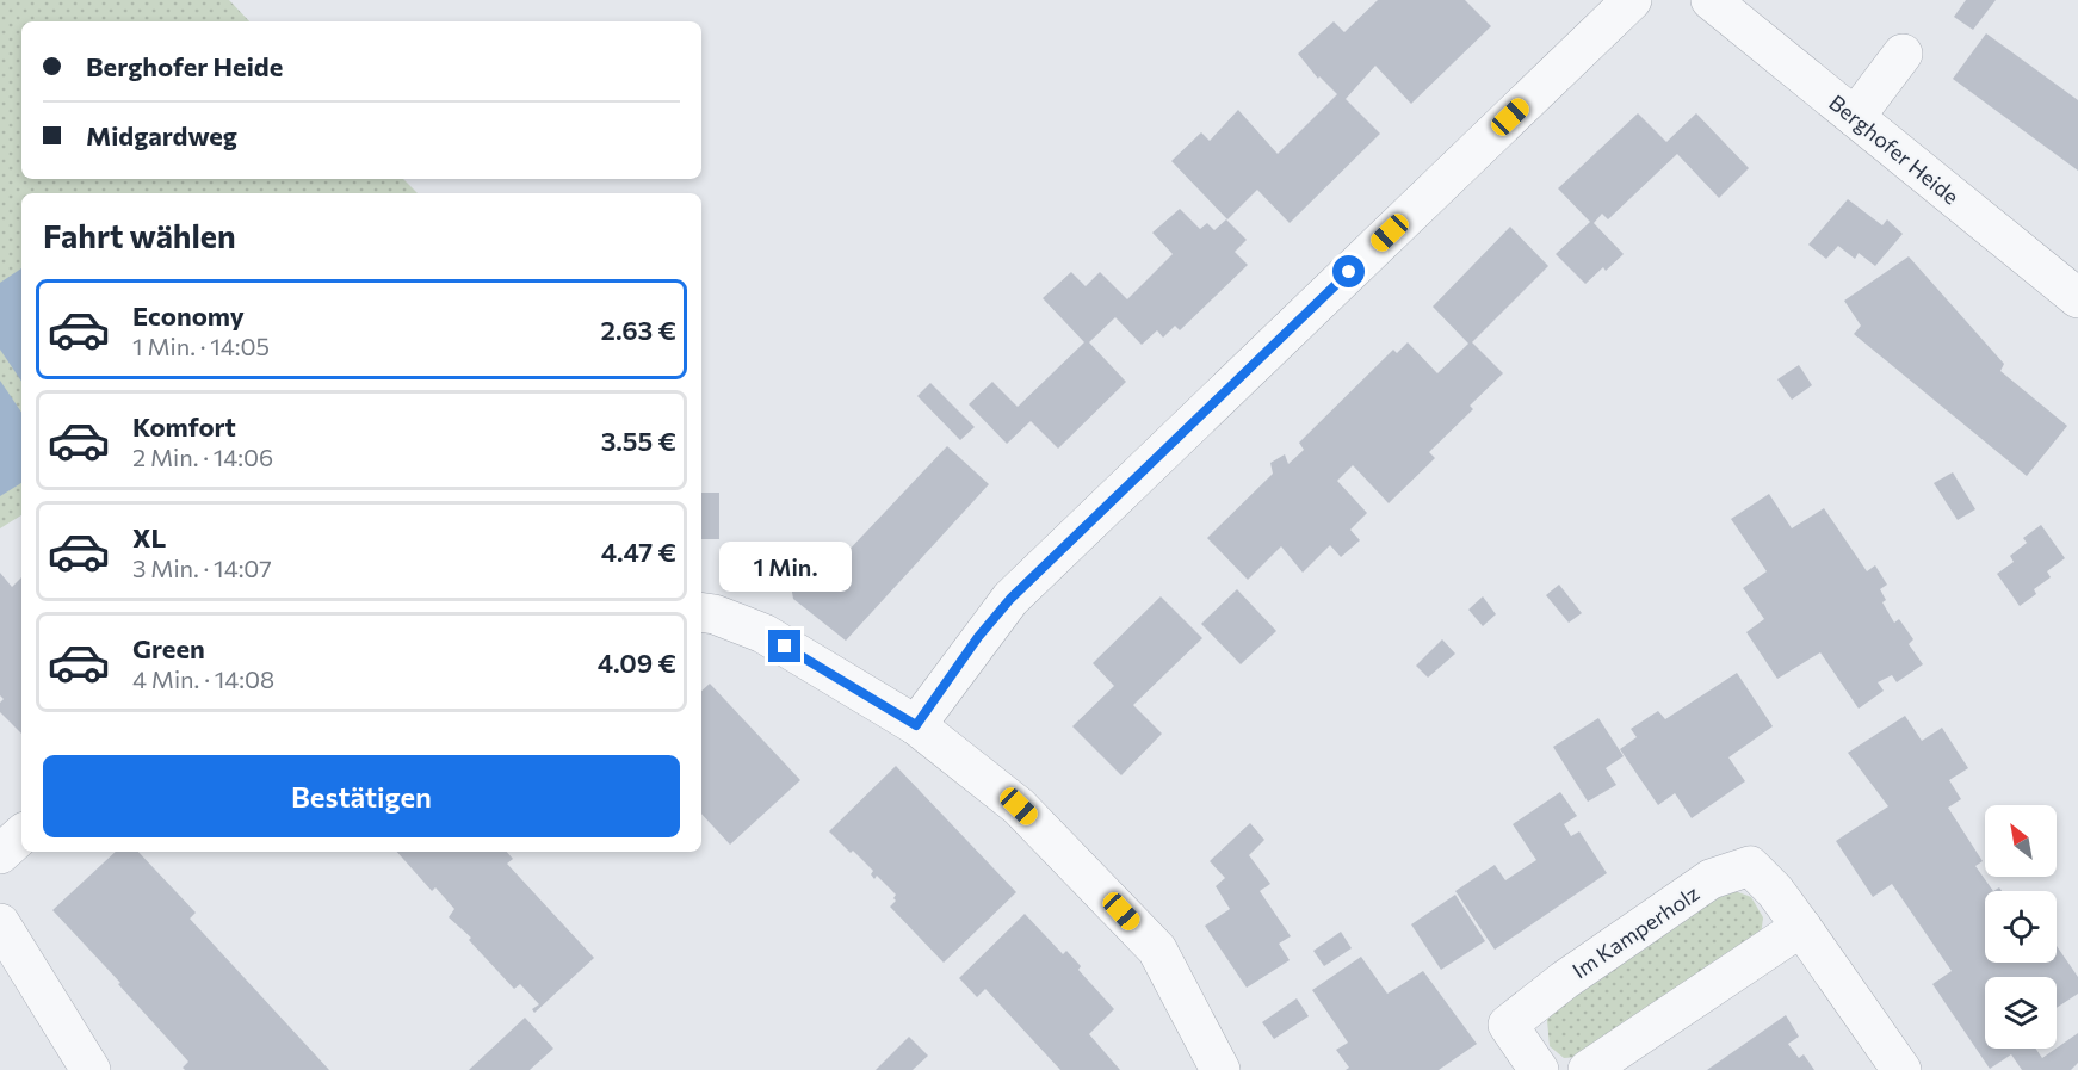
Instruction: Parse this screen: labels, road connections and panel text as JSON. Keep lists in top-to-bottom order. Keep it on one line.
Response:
{"streets":{"street":["Berghofer Heide","Im Kamperholz"]},"north":"top left","page":{"banner":["Berghofer Heide","Midgardweg"],"heading":"Fahrt wählen","list":[{"name":"Economy","note":"1 Min. · 14:05","value":"2.63 €"},{"name":"Komfort","note":"2 Min. · 14:06","value":"3.55 €"},{"name":"XL","note":"3 Min. · 14:07","value":"4.47 €"},{"name":"Green","note":"4 Min. · 14:08","value":"4.09 €"}],"bubble":"1 Min.","buttons":"Bestätigen"}}
